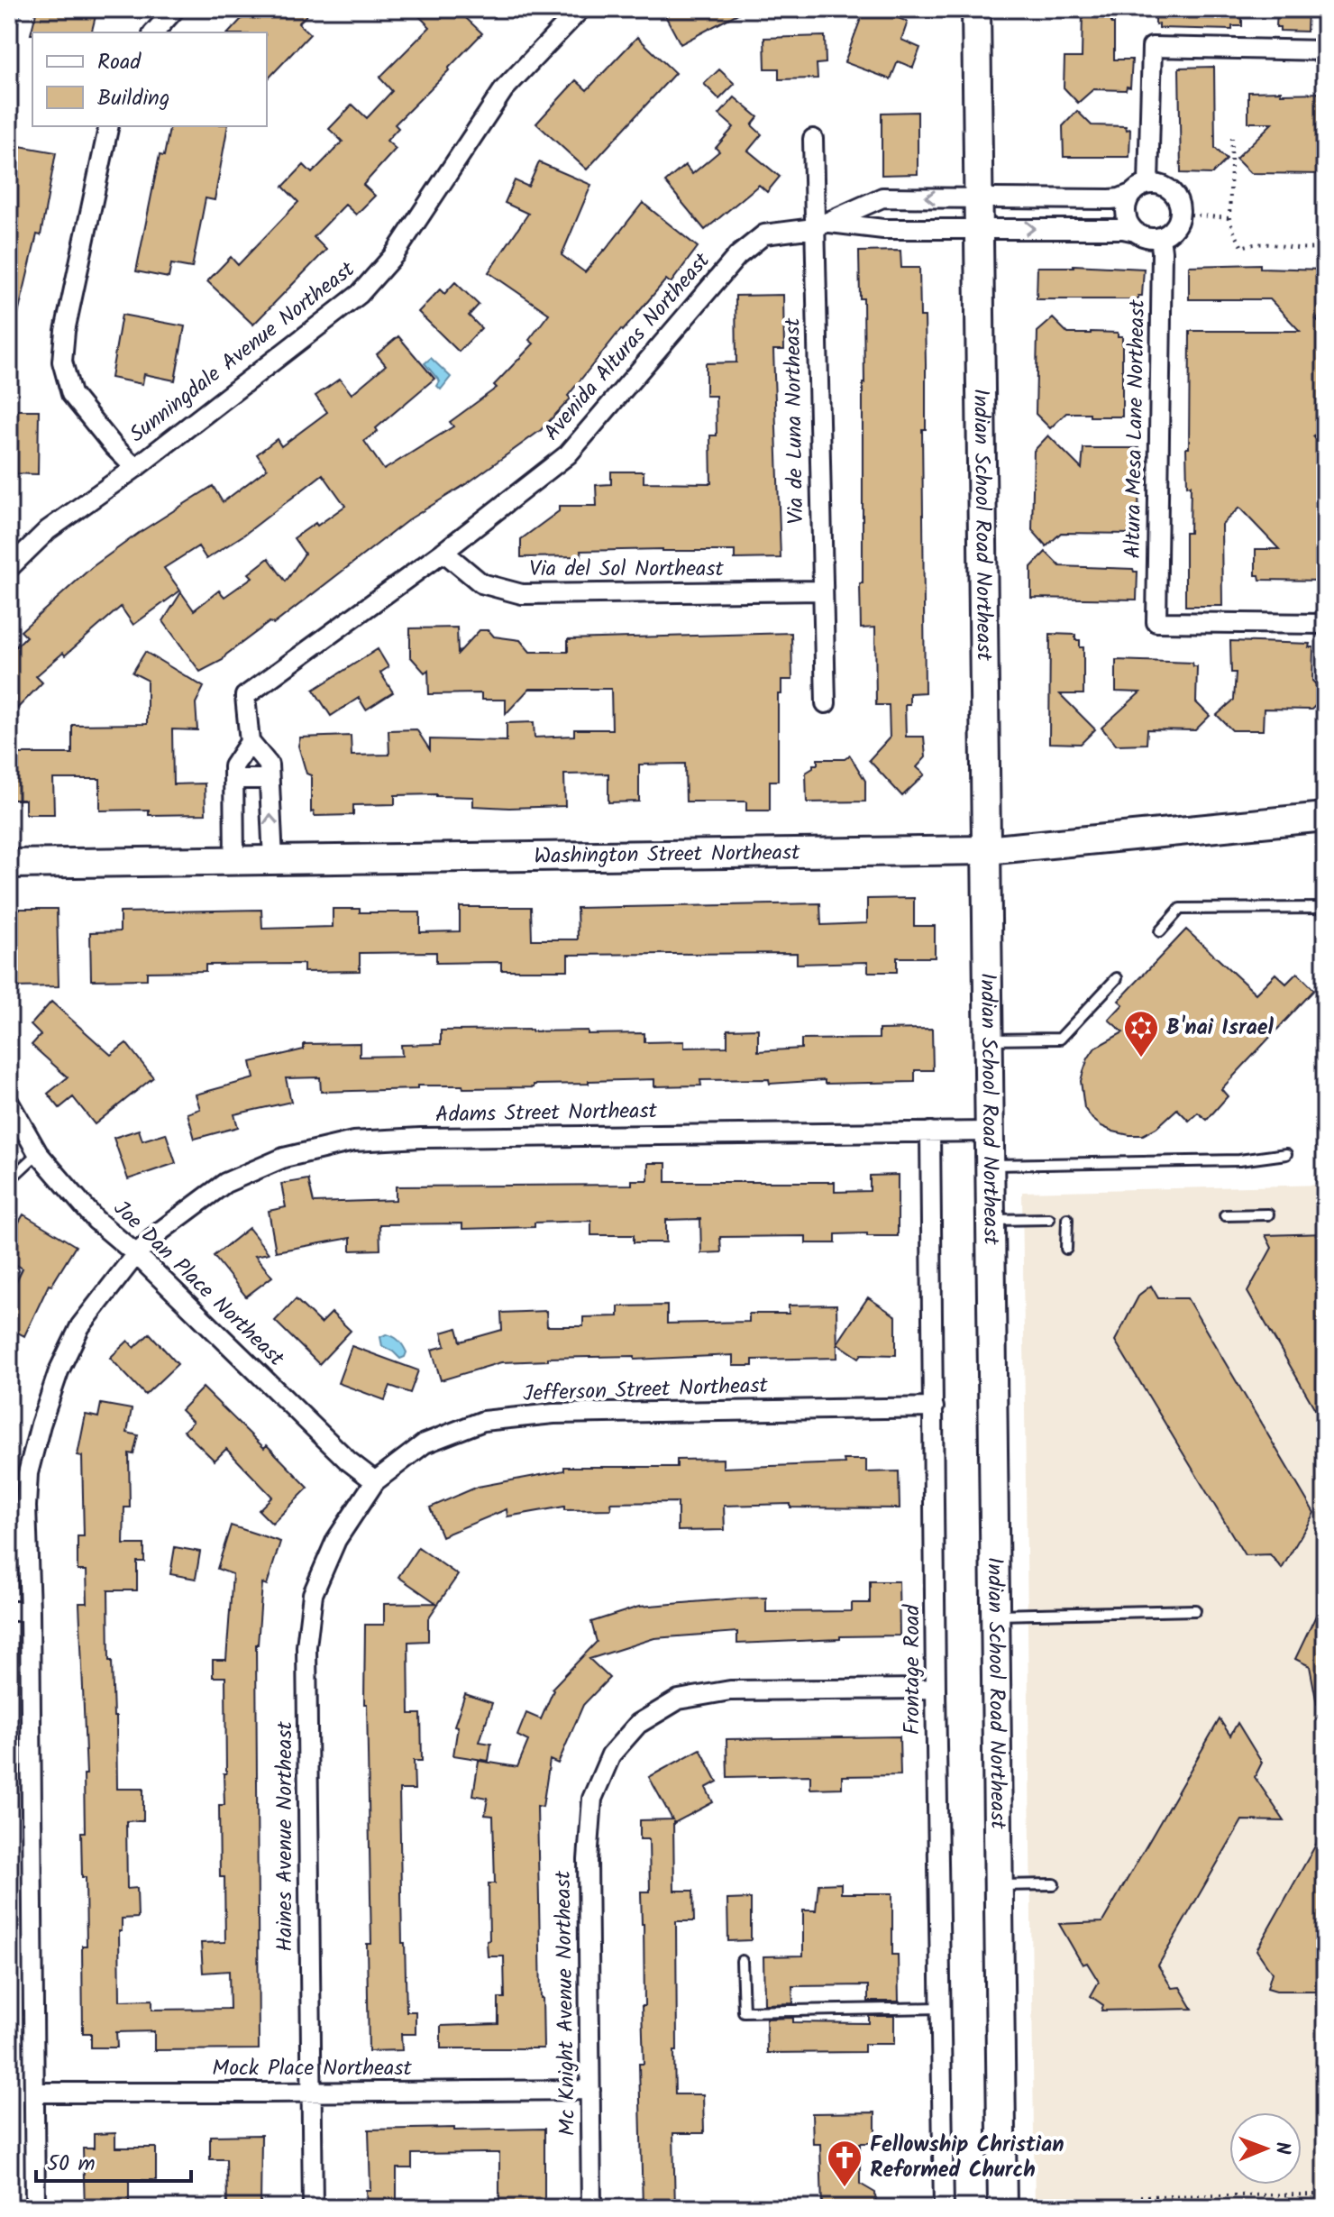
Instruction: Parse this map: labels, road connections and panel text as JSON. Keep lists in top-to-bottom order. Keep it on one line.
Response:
{"streets":{"street":["Avenida Alturas Northeast","Sunningdale Avenue Northeast","Via de Luna Northeast","Altura Mesa Lane Northeast","Indian School Road Northeast","Via del Sol Northeast","Washington Street Northeast","Adams Street Northeast","Joe Dan Place Northeast","Jefferson Street Northeast","Frontage Road","Haines Avenue Northeast","Mc Knight Avenue Northeast","Mock Place Northeast"]},"crossings":[["Avenida Alturas Northeast","Via de Luna Northeast"],["Avenida Alturas Northeast","Altura Mesa Lane Northeast"],["Avenida Alturas Northeast","Indian School Road Northeast"],["Avenida Alturas Northeast","Via del Sol Northeast"],["Avenida Alturas Northeast","Washington Street Northeast"],["Via de Luna Northeast","Via del Sol Northeast"],["Indian School Road Northeast","Washington Street Northeast"],["Indian School Road Northeast","Adams Street Northeast"],["Adams Street Northeast","Joe Dan Place Northeast"],["Adams Street Northeast","Frontage Road"],["Adams Street Northeast","Mock Place Northeast"],["Joe Dan Place Northeast","Jefferson Street Northeast"],["Joe Dan Place Northeast","Haines Avenue Northeast"],["Jefferson Street Northeast","Frontage Road"],["Jefferson Street Northeast","Haines Avenue Northeast"],["Frontage Road","Mc Knight Avenue Northeast"],["Haines Avenue Northeast","Mock Place Northeast"],["Mc Knight Avenue Northeast","Mock Place Northeast"]],"places":{"synagogue":["B'nai Israel"],"church":["Fellowship Christian Reformed Church"]},"legend":["Road","Building"],"scale_bar":"50 m","north":"right"}
